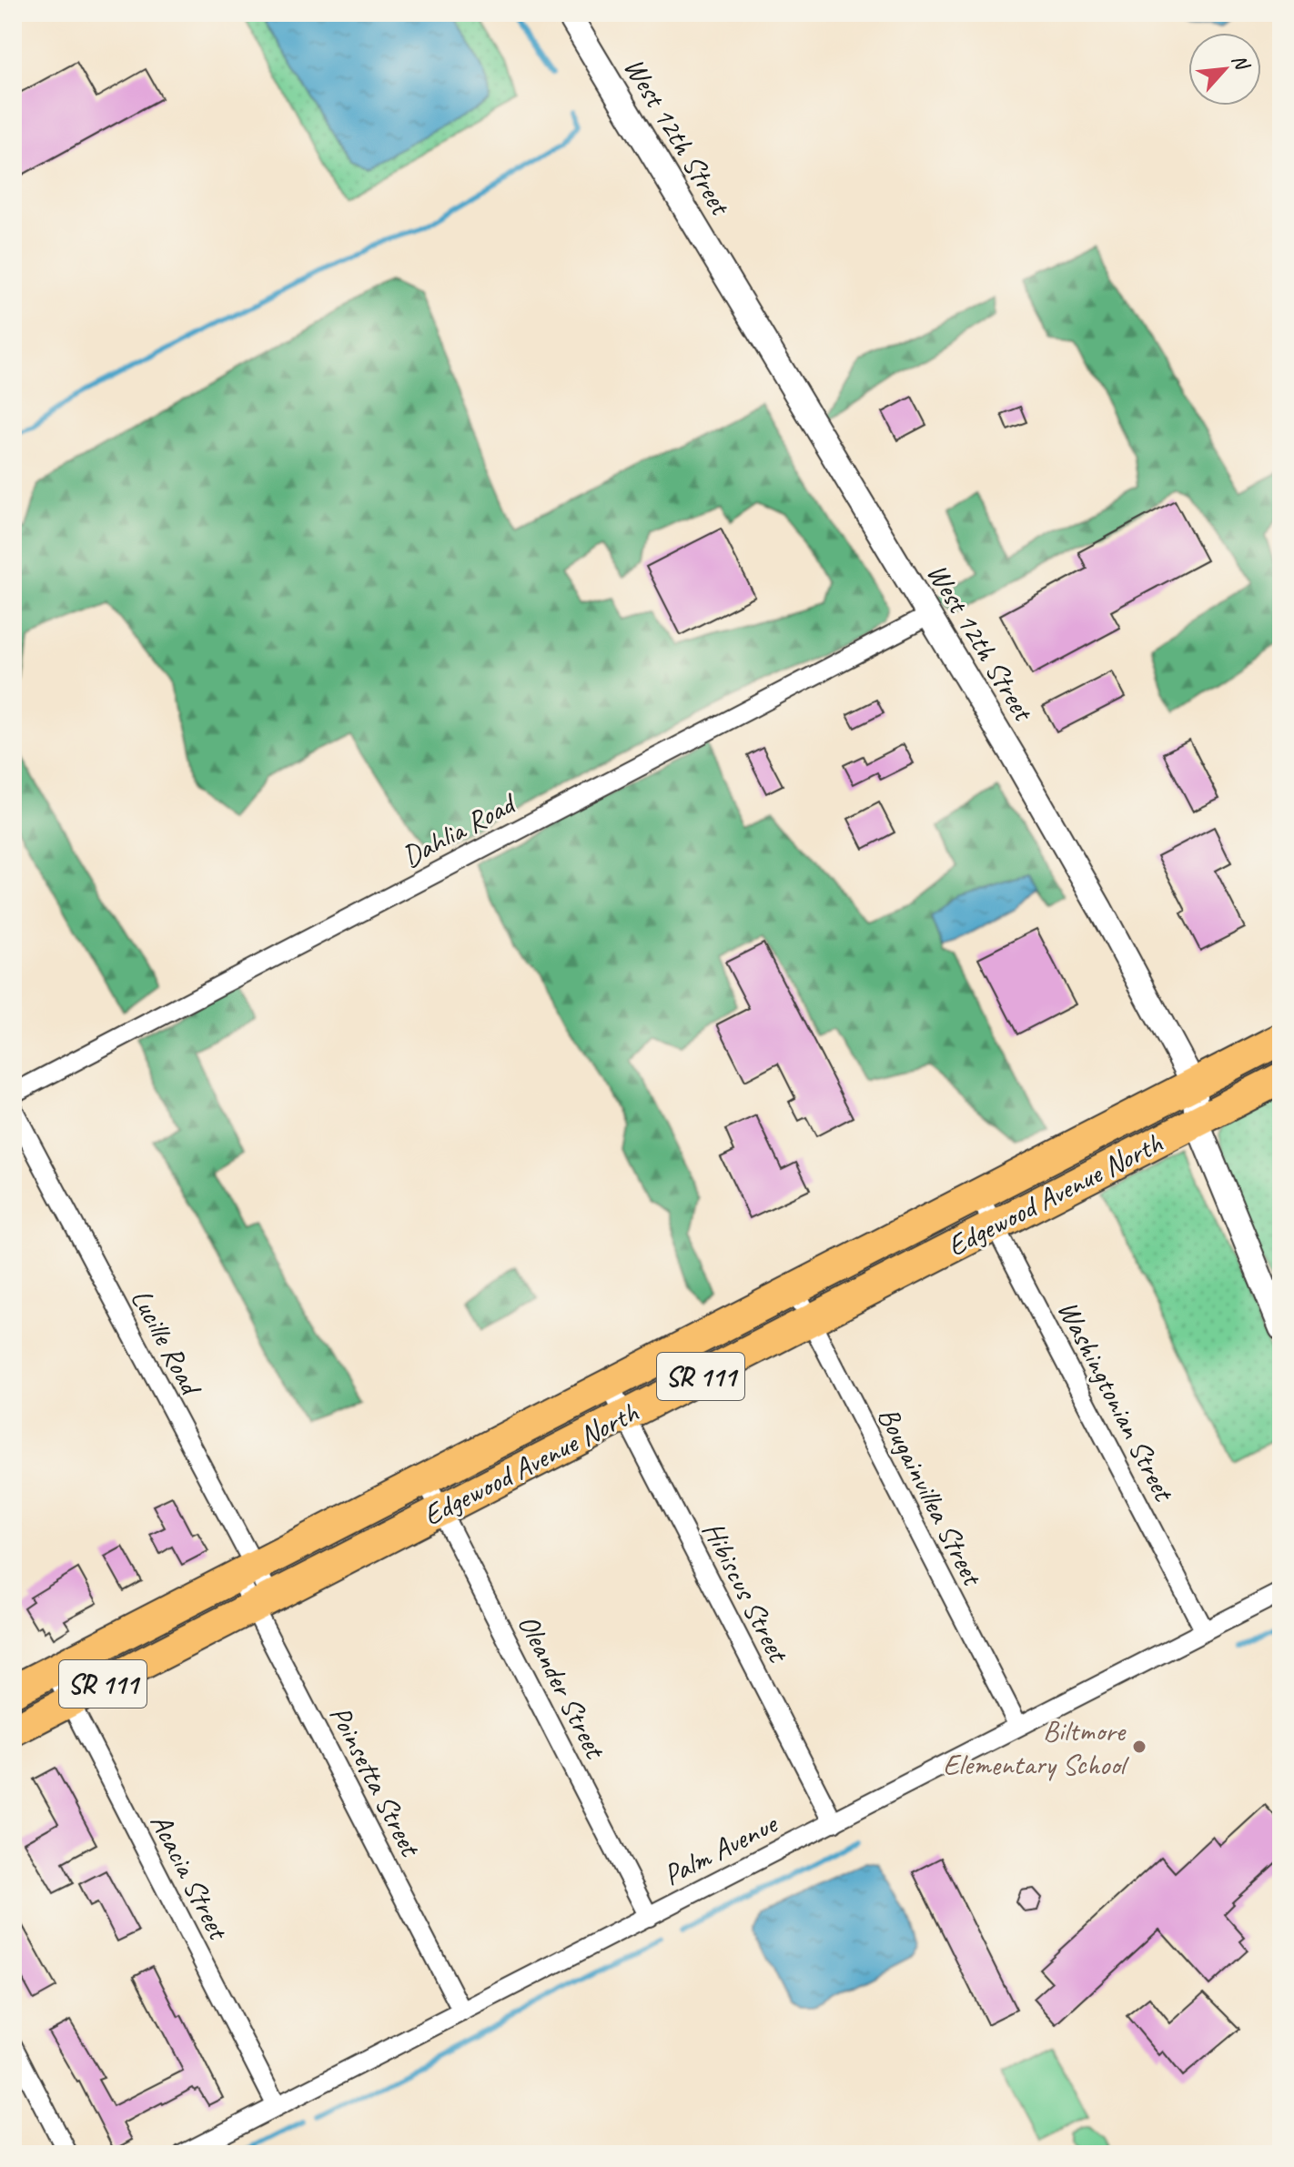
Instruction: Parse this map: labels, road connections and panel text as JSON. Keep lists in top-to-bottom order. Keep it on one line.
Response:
{"streets":{"main road":["Edgewood Avenue North","SR 111"],"street":["West 12th Street","Dahlia Road","Lucille Road","Washingtonian Street","Bougainvillea Street","Hibiscus Street","Oleander Street","Poinsetta Street","Palm Avenue","Acacia Street"]},"crossings":[["West 12th Street","Dahlia Road"],["West 12th Street","Edgewood Avenue North"],["Edgewood Avenue North","Lucille Road"],["Edgewood Avenue North","Washingtonian Street"],["Edgewood Avenue North","Bougainvillea Street"],["Edgewood Avenue North","Hibiscus Street"],["Edgewood Avenue North","Oleander Street"],["Edgewood Avenue North","Poinsetta Street"],["Edgewood Avenue North","Acacia Street"],["Lucille Road","Poinsetta Street"],["Washingtonian Street","Palm Avenue"],["Bougainvillea Street","Palm Avenue"],["Hibiscus Street","Palm Avenue"],["Oleander Street","Palm Avenue"],["Poinsetta Street","Palm Avenue"],["Palm Avenue","Acacia Street"]],"places":["Biltmore Elementary School"],"north":"top right"}
